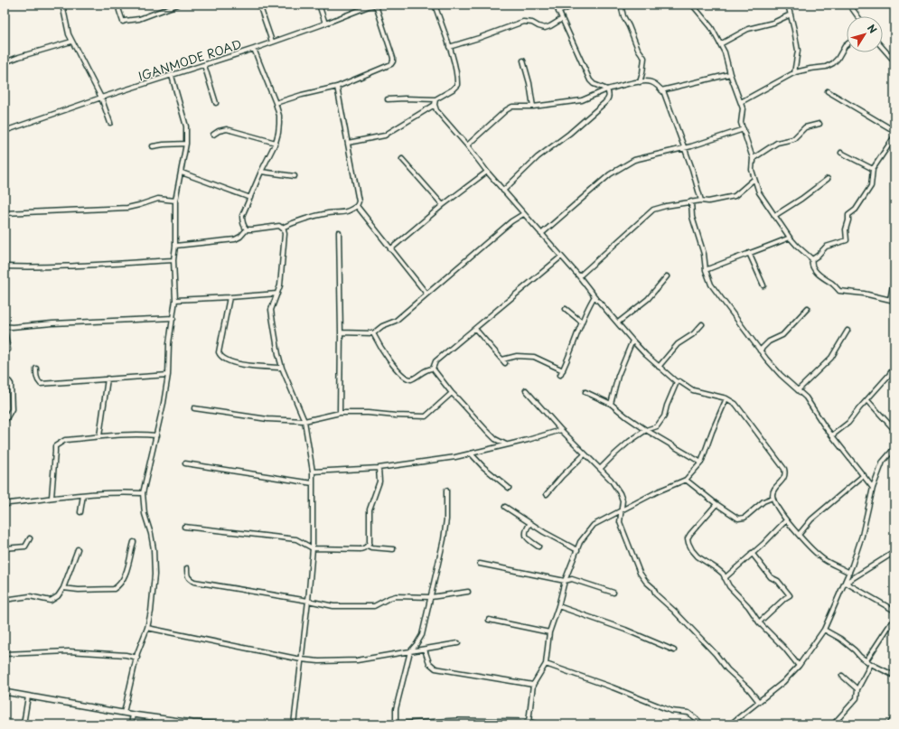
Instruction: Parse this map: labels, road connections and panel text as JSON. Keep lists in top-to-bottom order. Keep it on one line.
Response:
{"streets":{"street":["IGANMODE ROAD"]},"north":"top right"}
